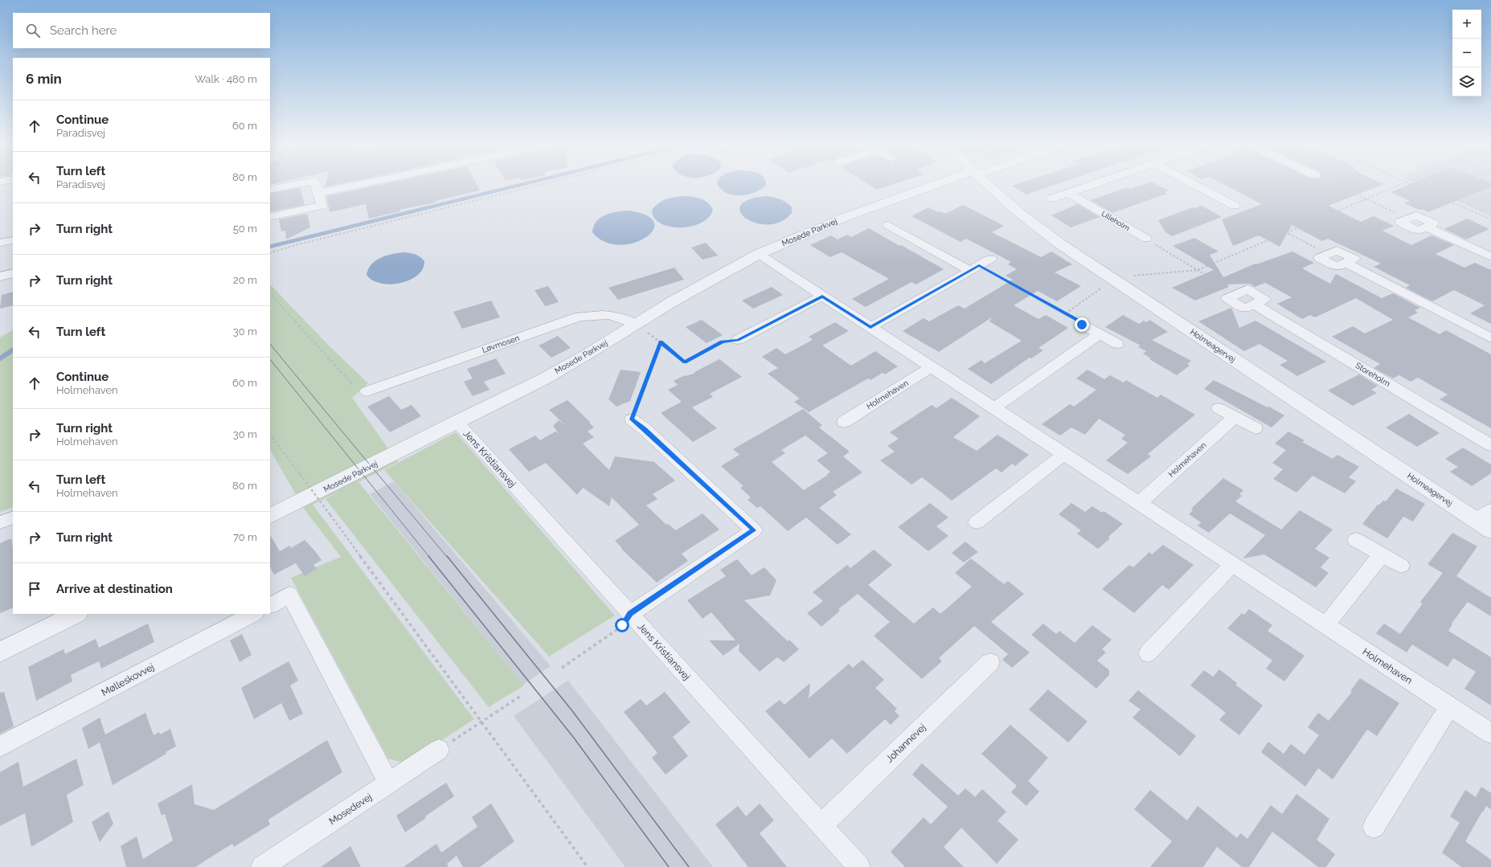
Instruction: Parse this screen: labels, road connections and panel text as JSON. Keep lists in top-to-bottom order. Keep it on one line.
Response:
{"streets":{"street":["Lilleholm","Mosede Parkvej","Løvmosen","Holmeagervej","Storeholm","Holmehaven","Jens Kristiansvej","Mølleskovvej","Johannevej","Mosedevej"]},"crossings":[["Mosede Parkvej","Løvmosen"],["Mosede Parkvej","Holmehaven"],["Mosede Parkvej","Jens Kristiansvej"],["Jens Kristiansvej","Johannevej"]],"page":{"map_buttons":["+","−"],"search":"Search here","heading":["6 min","Walk · 480 m"],"list":[["Continue","Paradisvej","60 m"],["Turn left","Paradisvej","80 m"],["Turn right","50 m"],["Turn right","20 m"],["Turn left","30 m"],["Continue","Holmehaven","60 m"],["Turn right","Holmehaven","30 m"],["Turn left","Holmehaven","80 m"],["Turn right","70 m"],"Arrive at destination"]}}
